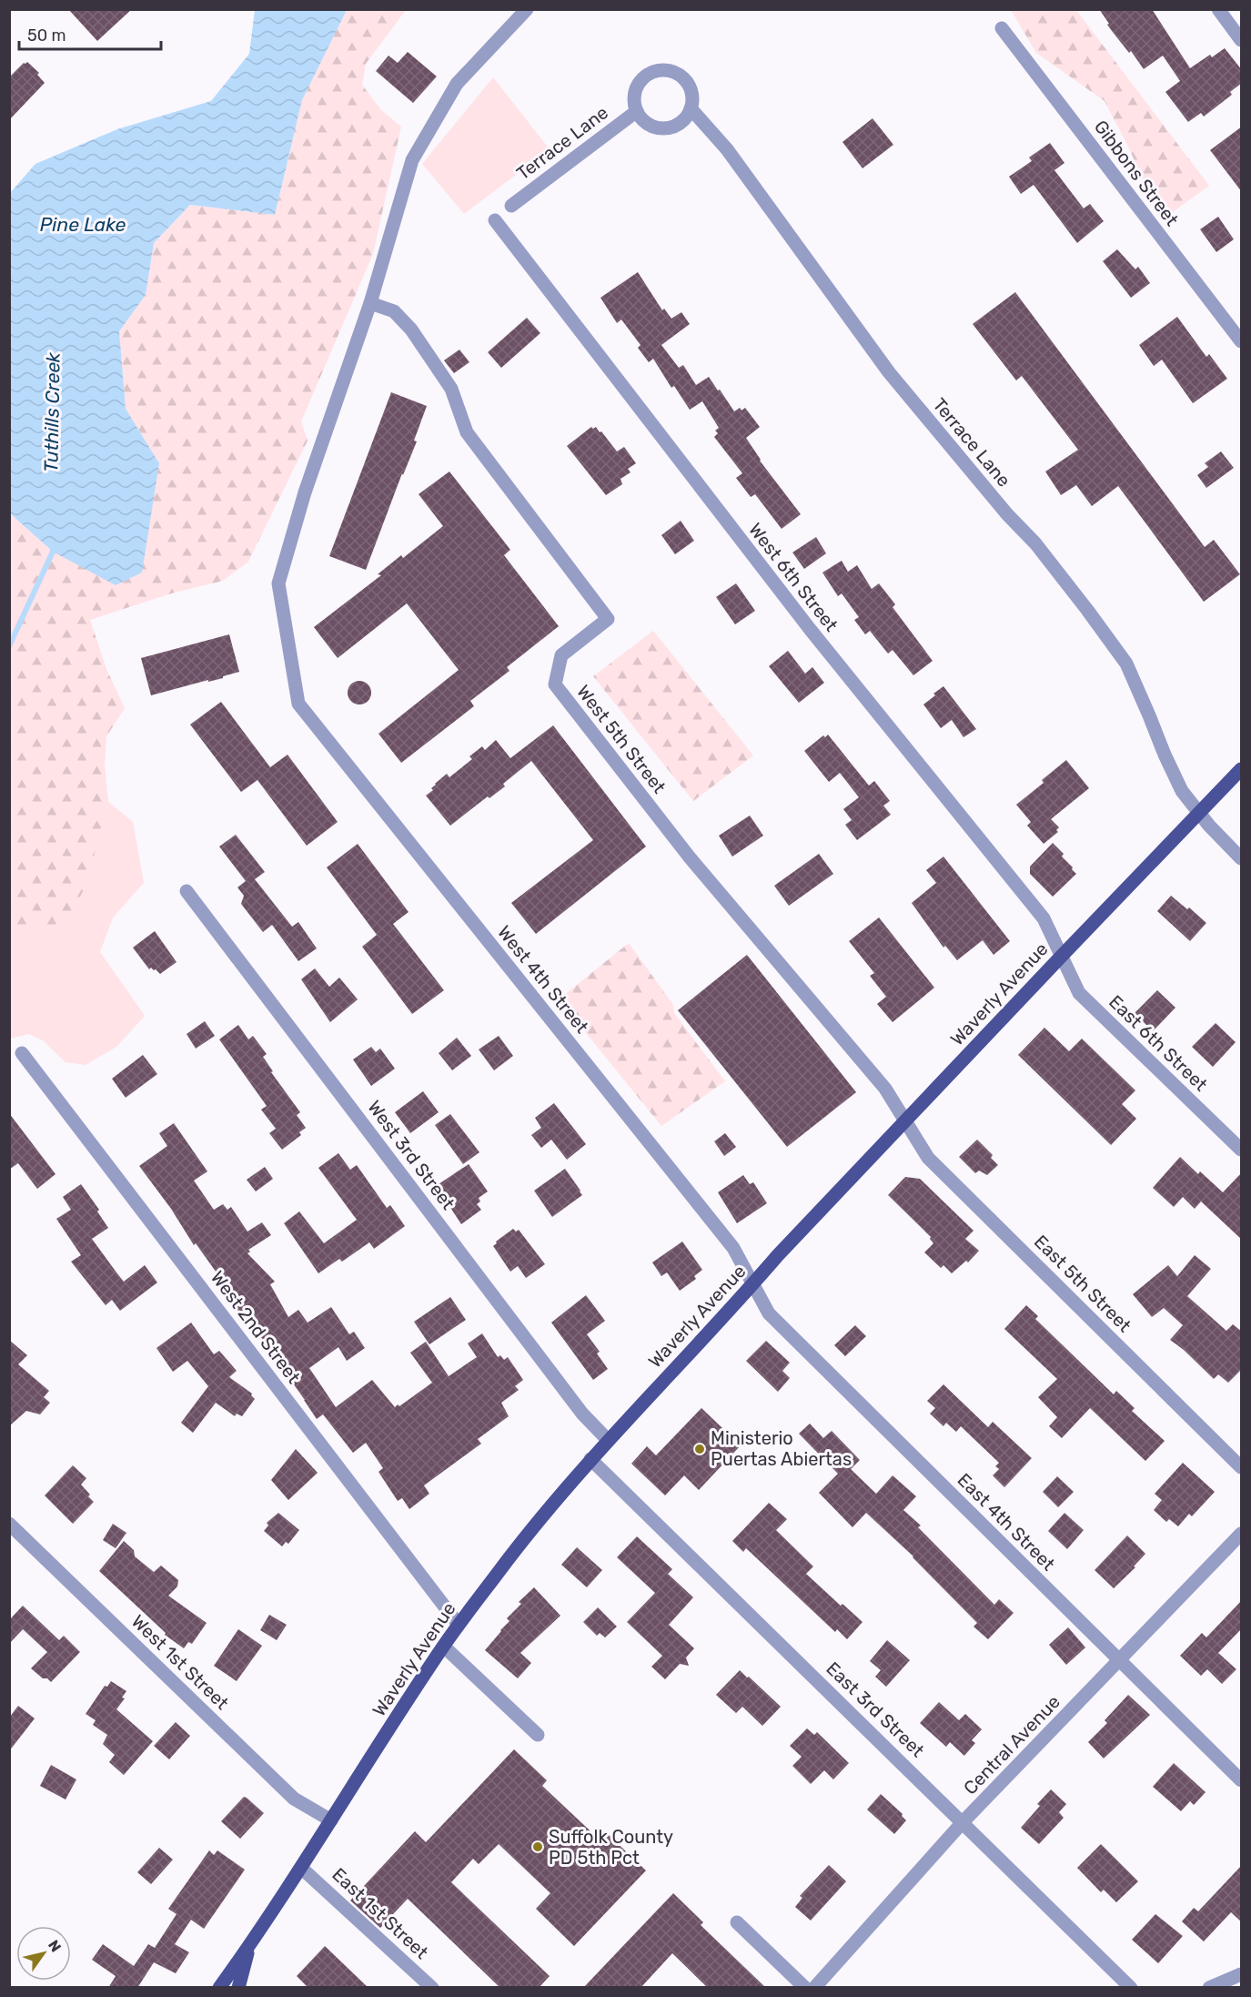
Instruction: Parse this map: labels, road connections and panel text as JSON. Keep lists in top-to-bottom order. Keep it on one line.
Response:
{"streets":{"main road":["Waverly Avenue"],"street":["Terrace Lane","Gibbons Street","West 6th Street","West 5th Street","West 4th Street","East 6th Street","West 3rd Street","East 5th Street","West 2nd Street","East 4th Street","West 1st Street","East 3rd Street","Central Avenue","East 1st Street"]},"crossings":[["Terrace Lane","Waverly Avenue"],["West 6th Street","Waverly Avenue"],["West 6th Street","East 6th Street"],["West 5th Street","West 4th Street"],["West 5th Street","Waverly Avenue"],["West 5th Street","East 5th Street"],["West 4th Street","Waverly Avenue"],["West 4th Street","East 4th Street"],["Waverly Avenue","East 6th Street"],["Waverly Avenue","West 3rd Street"],["Waverly Avenue","East 5th Street"],["Waverly Avenue","West 2nd Street"],["Waverly Avenue","East 4th Street"],["Waverly Avenue","West 1st Street"],["Waverly Avenue","East 3rd Street"],["Waverly Avenue","East 1st Street"],["East 4th Street","Central Avenue"],["East 3rd Street","Central Avenue"]],"water":["Pine Lake","Tuthills Creek"],"places":["Ministerio Puertas Abiertas","Suffolk County PD 5th Pct"],"scale_bar":"50 m","north":"top right"}
